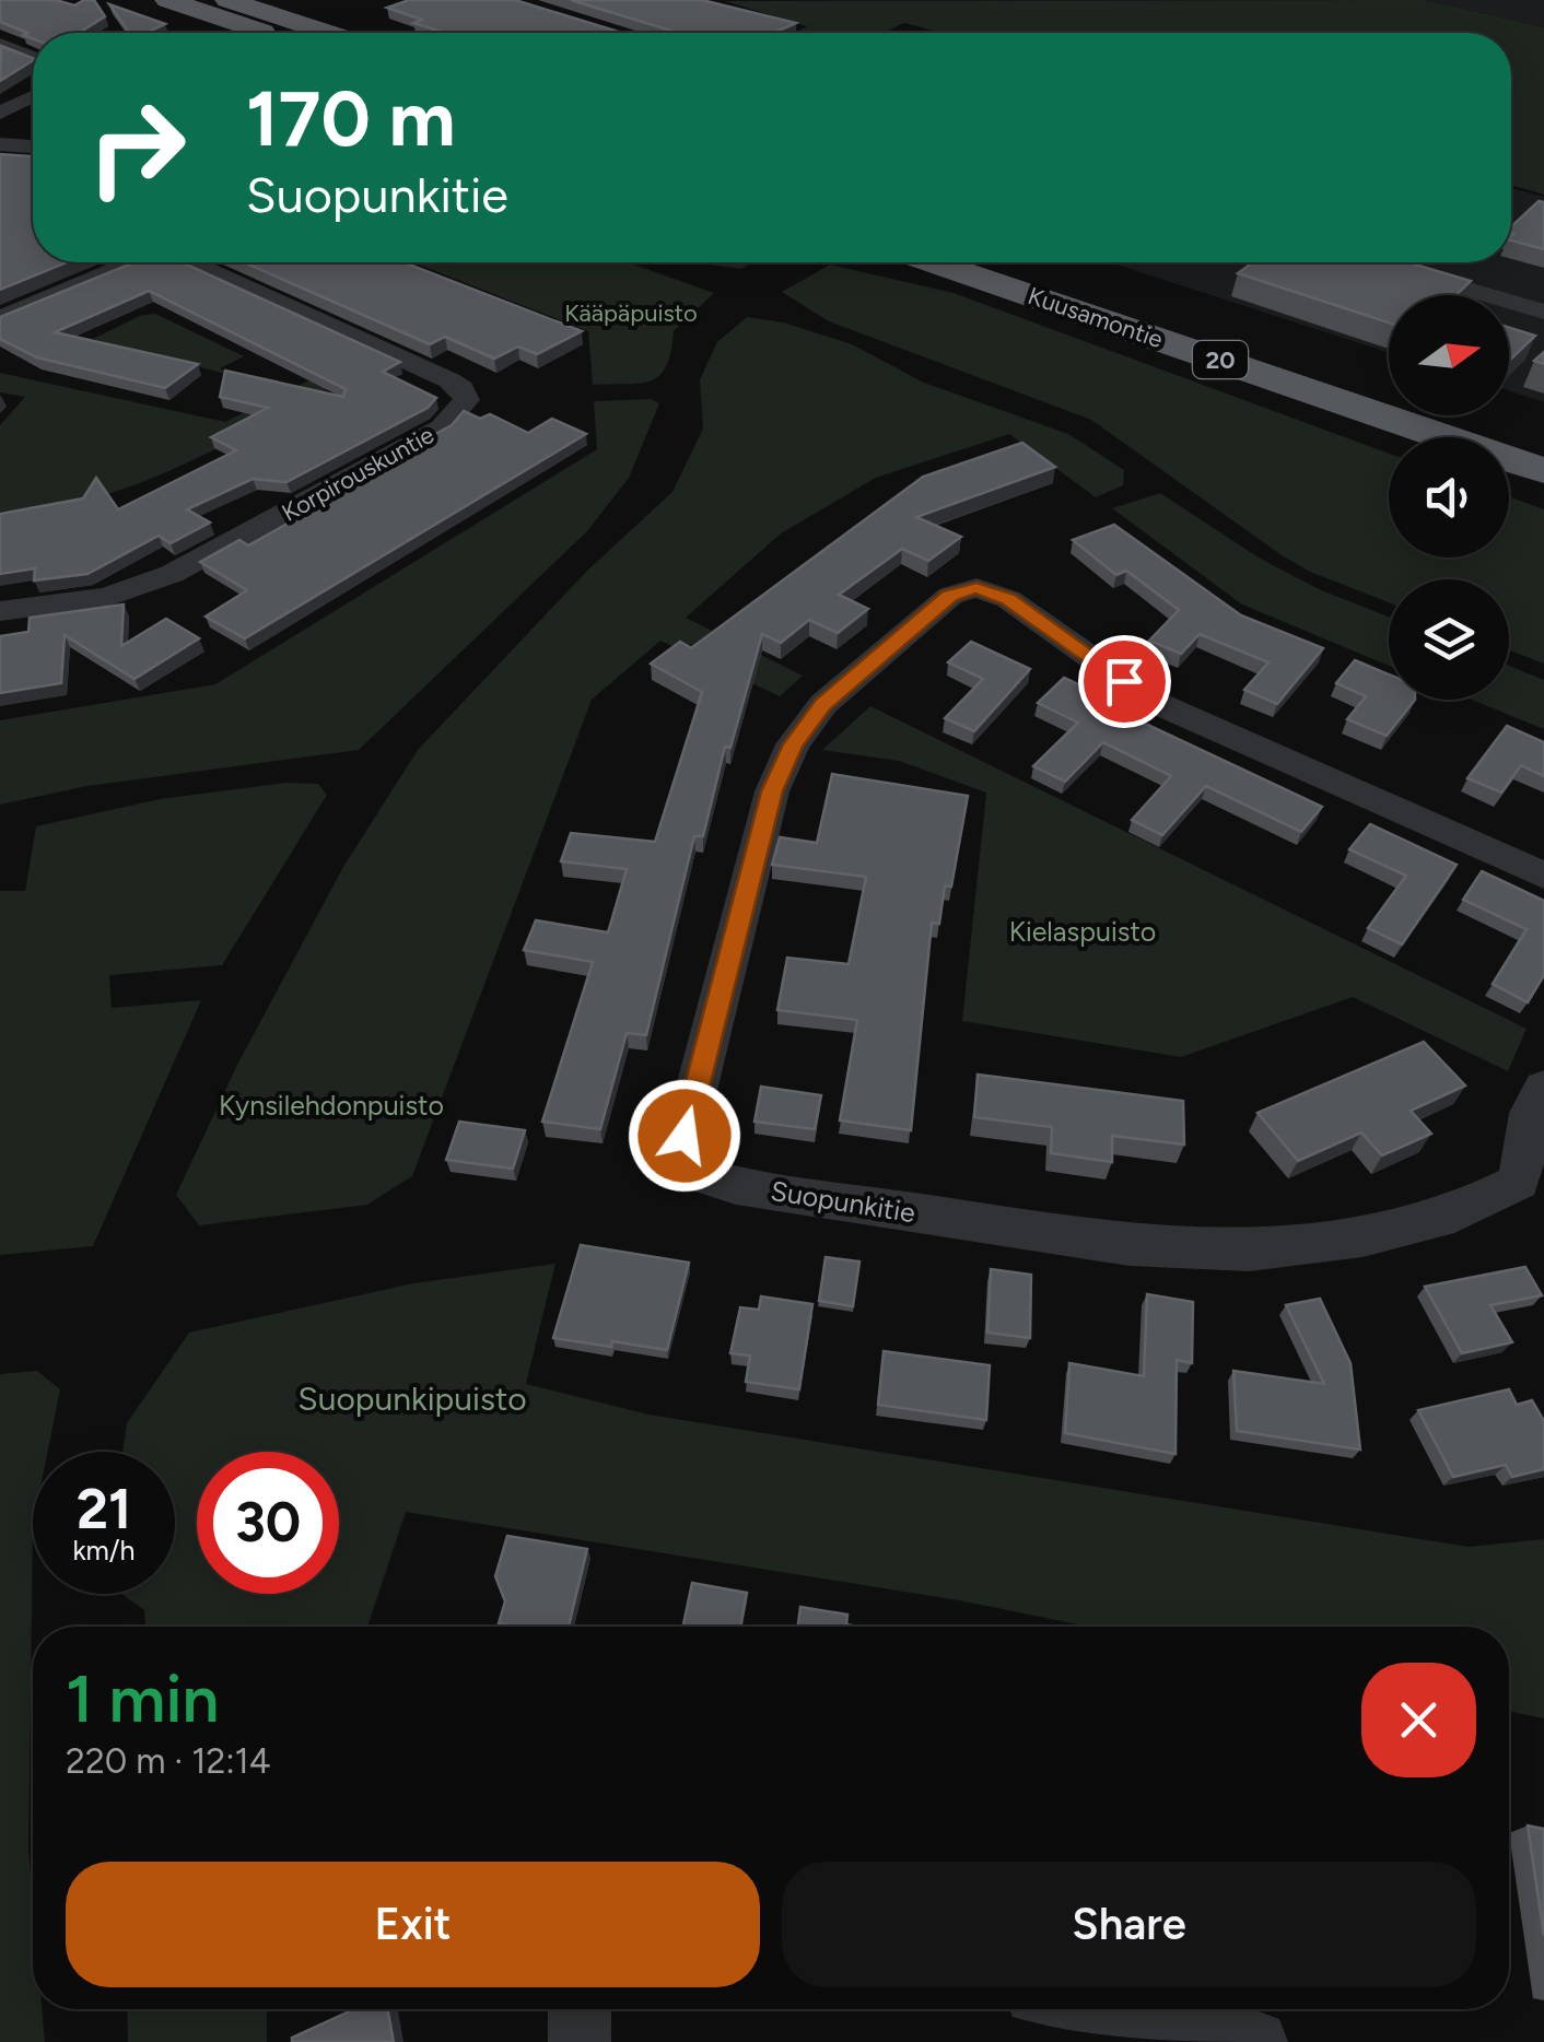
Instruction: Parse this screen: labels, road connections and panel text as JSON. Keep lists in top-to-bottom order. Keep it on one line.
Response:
{"streets":{"highway":["Kuusamontie","20"],"street":["Korpirouskuntie","Suopunkitie"]},"parks":["Kääpäpuisto","Kielaspuisto","Kynsilehdonpuisto","Suopunkipuisto"],"north":"right","page":{"turn":["170 m","Suopunkitie"],"speed":"21 km/h","limit":"30","heading":["1 min","220 m · 12:14"],"buttons":["Exit","Share"]}}
